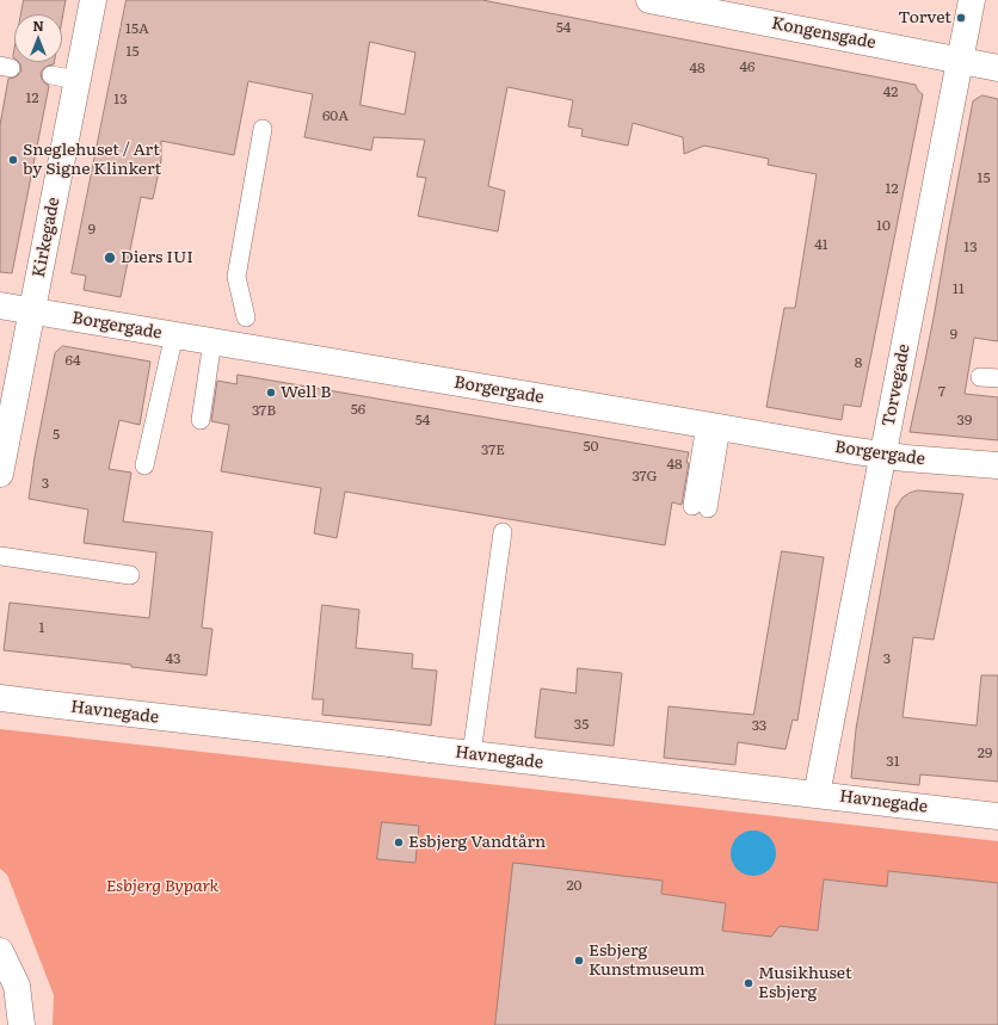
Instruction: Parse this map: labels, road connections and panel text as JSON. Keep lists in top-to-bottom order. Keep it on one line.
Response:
{"streets":{"street":["Kongensgade","Kirkegade","Borgergade","Torvegade","Havnegade"]},"crossings":[["Kongensgade","Torvegade"],["Kirkegade","Borgergade"],["Borgergade","Torvegade"],["Torvegade","Havnegade"]],"parks":["Esbjerg Bypark"],"places":["Torvet","Sneglehuset / Art by Signe Klinkert","Diers IUI","Well B","Esbjerg Vandtårn","Esbjerg Kunstmuseum","Musikhuset Esbjerg"],"house_numbers":["54","15A","15","46","48","42","12","13","60A","15","12","10","9","41","13","11","9","64","8","7","56","37B","54","39","5","50","37E","48","37G","3","1","43","3","35","33","29","31","20"],"north":"top"}
